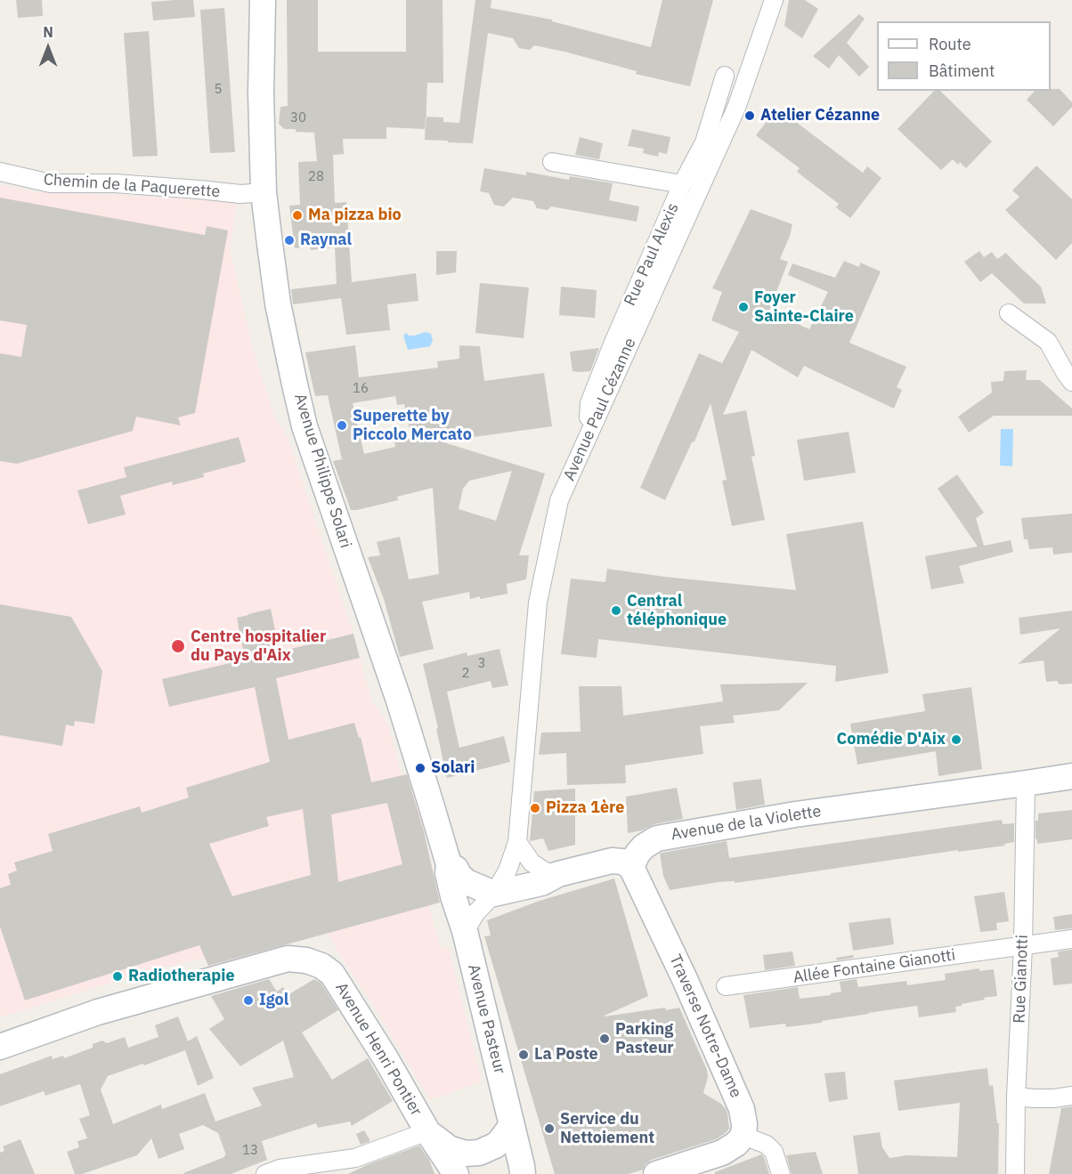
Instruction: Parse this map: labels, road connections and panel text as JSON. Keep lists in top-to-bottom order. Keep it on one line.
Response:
{"streets":{"main road":["Avenue Philippe Solari","Avenue de la Violette","Avenue Pasteur","Traverse Notre-Dame","Avenue Henri Pontier"],"street":["Chemin de la Paquerette","Rue Paul Alexis","Avenue Paul Cézanne","Allée Fontaine Gianotti","Rue Gianotti"]},"crossings":[["Chemin de la Paquerette","Avenue Philippe Solari"],["Rue Paul Alexis","Avenue Paul Cézanne"],["Avenue Paul Cézanne","Avenue Pasteur"],["Avenue Philippe Solari","Avenue Pasteur"],["Avenue de la Violette","Rue Gianotti"],["Avenue de la Violette","Traverse Notre-Dame"],["Allée Fontaine Gianotti","Rue Gianotti"]],"places":["Atelier Cézanne","Ma pizza bio","Raynal","Foyer Sainte-Claire","Superette by Piccolo Mercato","Central téléphonique","Centre hospitalier du Pays d'Aix","Comédie D'Aix","Solari","Pizza 1ère","Radiotherapie","Igol","Parking Pasteur","La Poste","Service du Nettoiement"],"house_numbers":["5","30","28","16","3","2","13"],"legend":["Route","Bâtiment"],"north":"top"}
